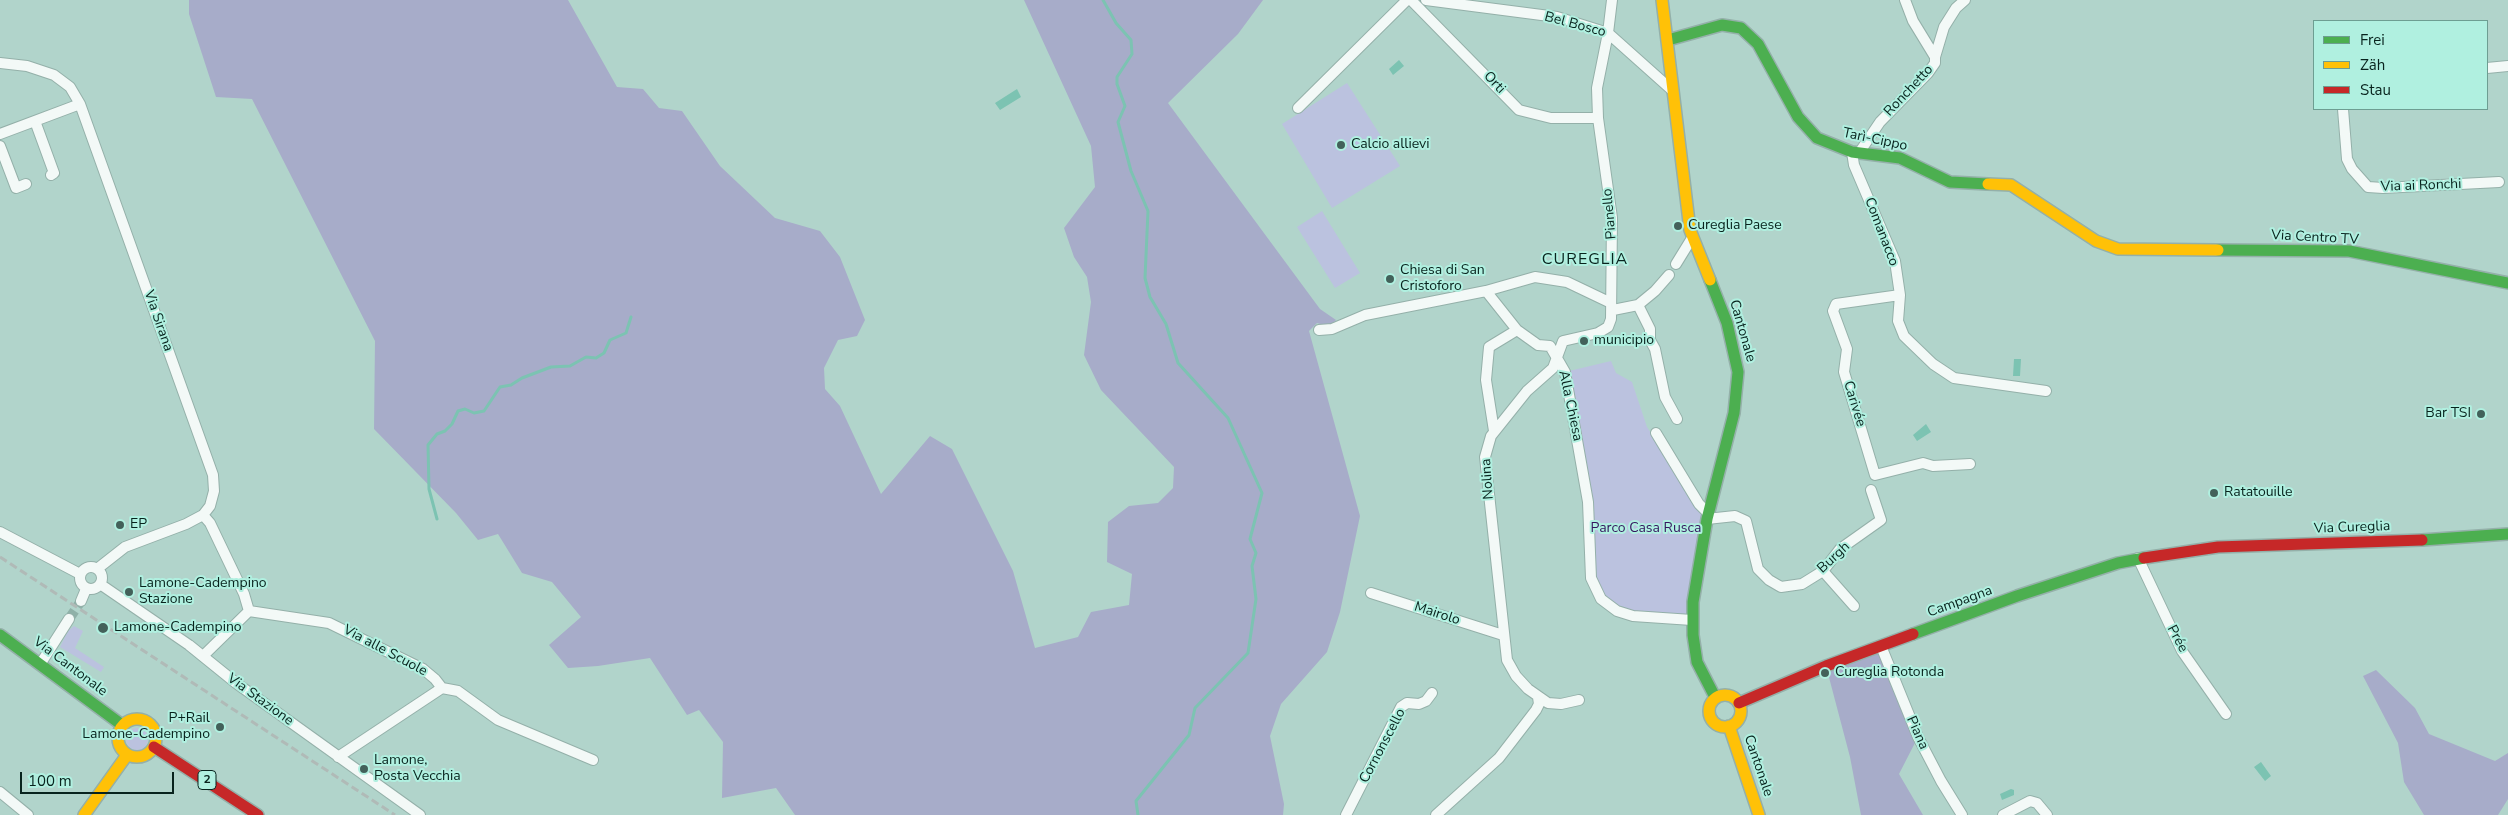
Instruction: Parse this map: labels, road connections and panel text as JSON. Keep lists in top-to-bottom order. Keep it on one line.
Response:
{"streets":{"street":["Bel Bosco","Orti","Ronchetto","Tarì-Cippo","Via ai Ronchi","Pianello","Comanacco","Via Centro TV","Via Sirana","Cantonale","Carivée","Alla Chiesa","Nolina","Via Cureglia","Burgh","Campagna","Mairolo","Prée","Via alle Scuole","Via Cantonale","Via Stazione","Piana","Cornonscello","2"]},"crossings":[["Bel Bosco","Pianello"],["Bel Bosco","Cantonale"],["Orti","Pianello"],["Ronchetto","Tarì-Cippo"],["Ronchetto","Comanacco"],["Tarì-Cippo","Comanacco"],["Tarì-Cippo","Via Centro TV"],["Tarì-Cippo","Cantonale"],["Pianello","Nolina"],["Comanacco","Carivée"],["Cantonale","Alla Chiesa"],["Cantonale","Burgh"],["Cantonale","Campagna"],["Alla Chiesa","Nolina"],["Nolina","Mairolo"],["Via Cureglia","Campagna"],["Campagna","Prée"],["Campagna","Piana"],["Via Cantonale","2"]],"districts":["CUREGLIA"],"parks":["Parco Casa Rusca"],"places":["Calcio allievi","Cureglia Paese","Chiesa di San Cristoforo","municipio","Bar TSI","Ratatouille","EP","Lamone-Cadempino Stazione","Lamone-Cadempino","Cureglia Rotonda","P+Rail Lamone-Cadempino","Lamone, Posta Vecchia"],"legend":["Frei","Zäh","Stau"],"scale_bar":"100 m"}
